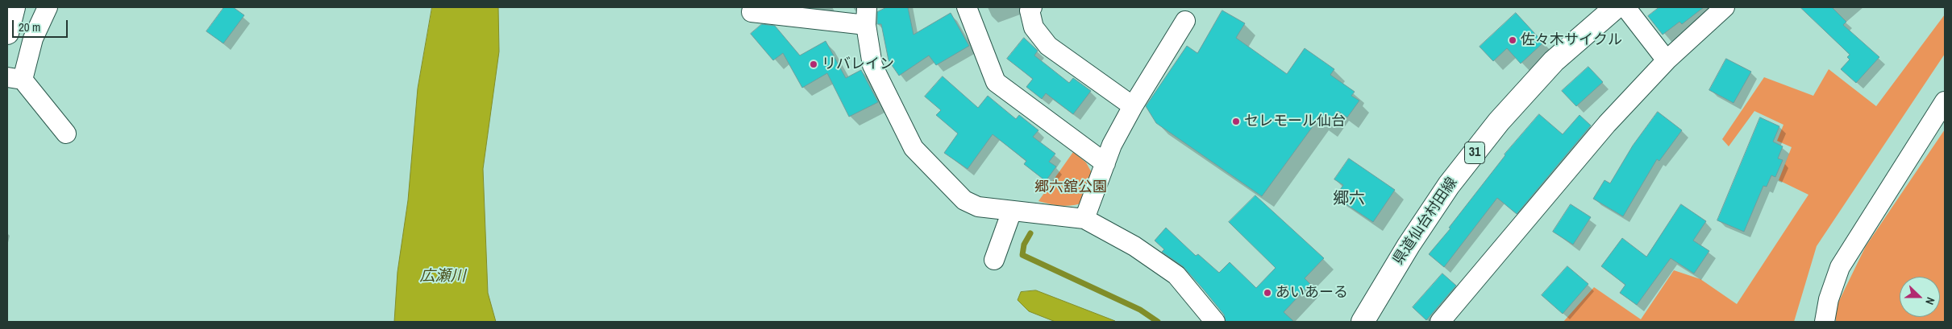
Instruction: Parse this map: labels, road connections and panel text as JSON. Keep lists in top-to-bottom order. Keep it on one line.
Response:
{"streets":{"main road":["31","県道仙台村田線"]},"districts":["郷六"],"water":["広瀬川"],"parks":["郷六舘公園"],"places":["佐々木サイクル","リバレイン","セレモール仙台","あいあーる"],"scale_bar":"20 m","north":"right"}
